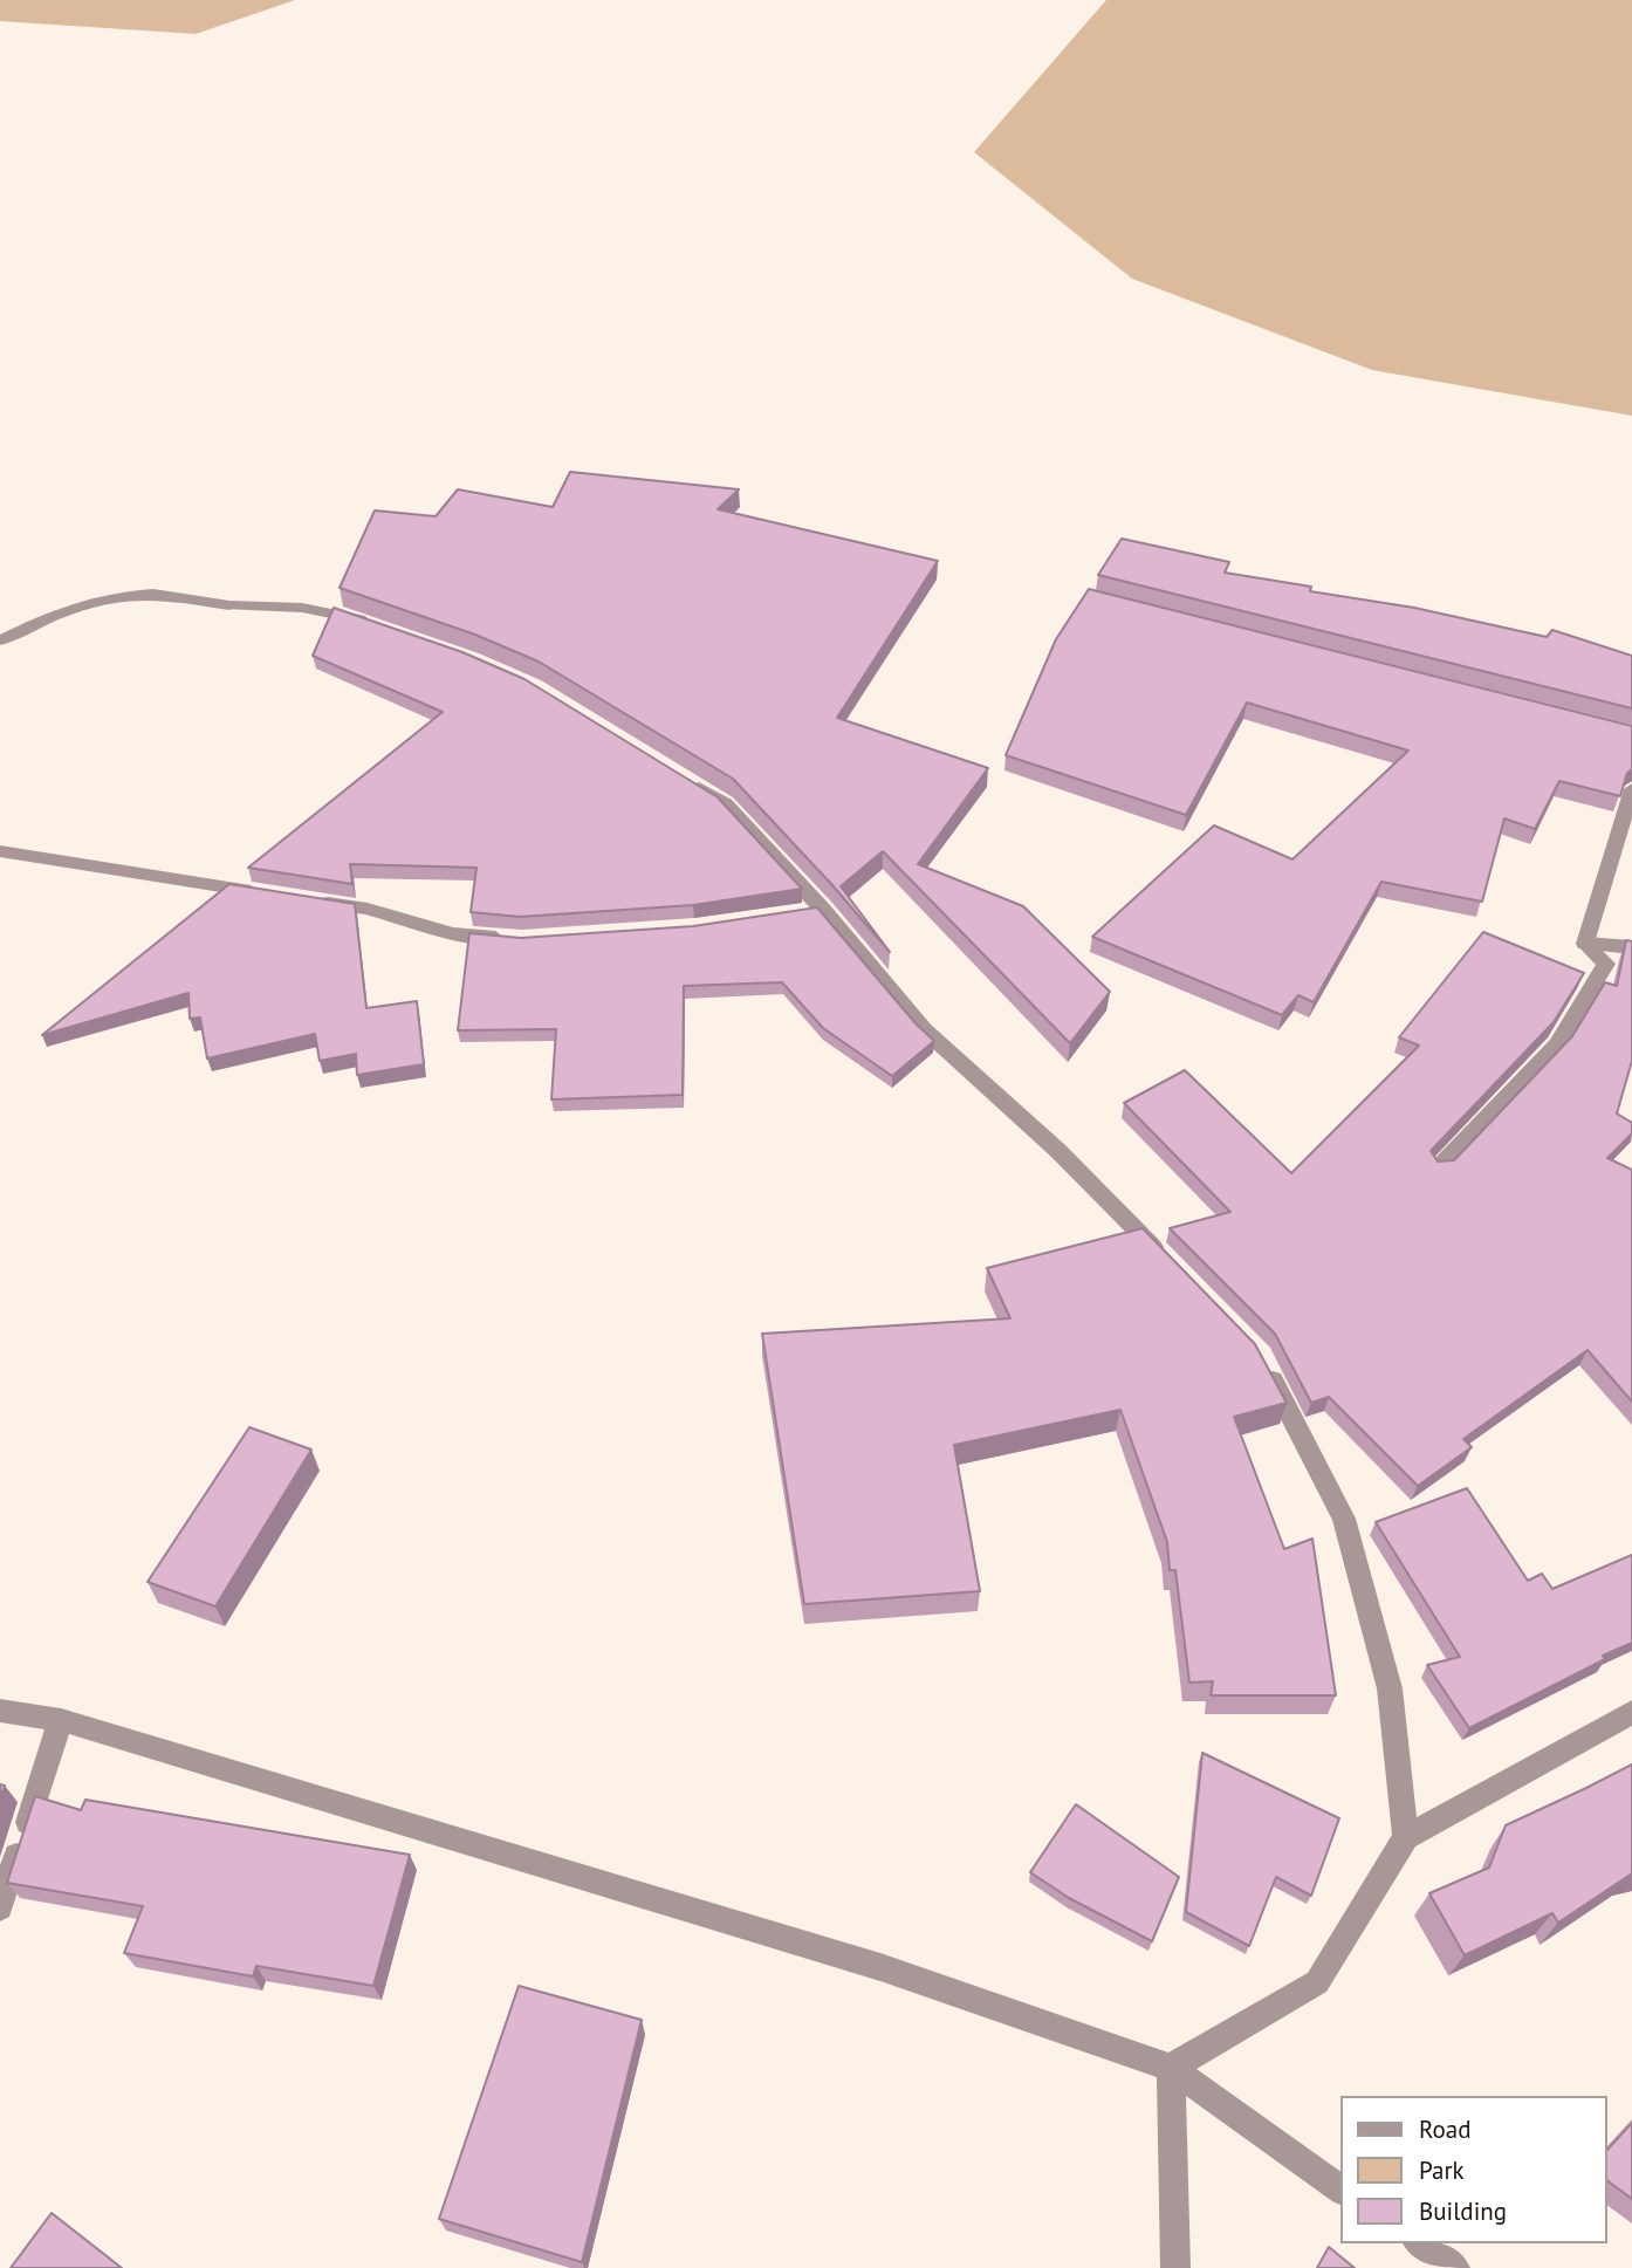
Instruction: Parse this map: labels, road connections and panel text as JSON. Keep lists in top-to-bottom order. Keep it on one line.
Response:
{"legend":["Road","Park","Building"]}
